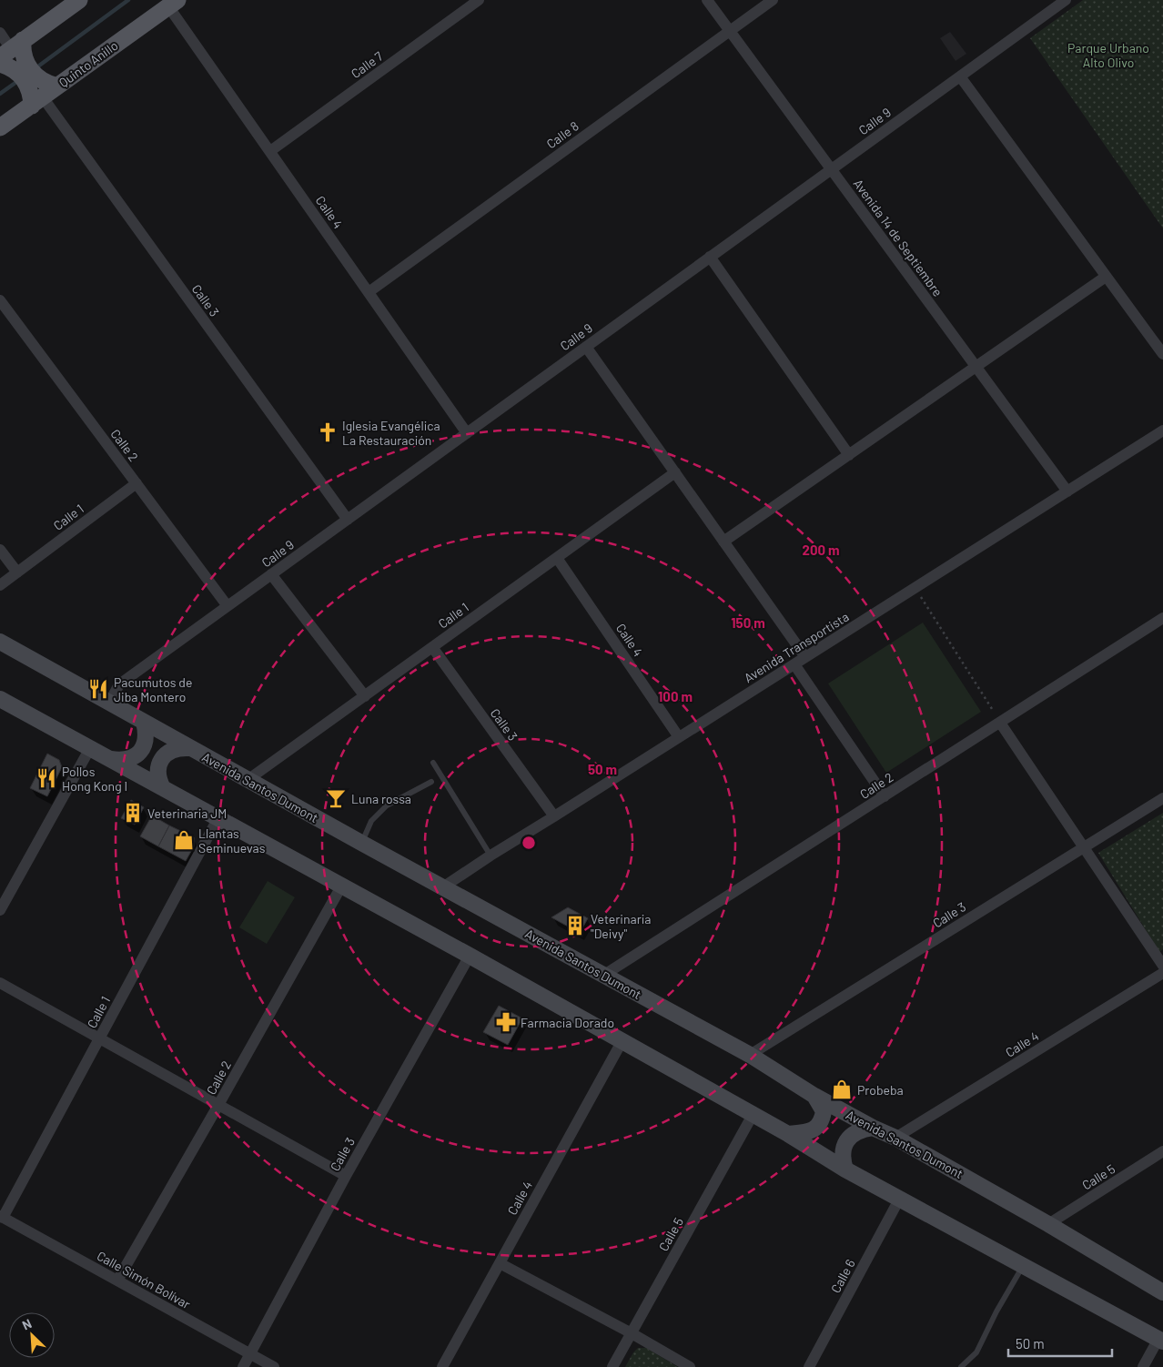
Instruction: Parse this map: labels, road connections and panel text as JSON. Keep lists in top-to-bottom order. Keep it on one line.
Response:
{"streets":{"main road":["Quinto Anillo","Avenida Santos Dumont"],"street":["Calle 7","Calle 9","Calle 8","Calle 4","Avenida 14 de Septiembre","Calle 3","Calle 2","Calle 1","Avenida Transportista","Calle 5","Calle 6","Calle Simón Bolívar"]},"crossings":[["Quinto Anillo","Calle 4"],["Quinto Anillo","Calle 3"],["Calle 7","Calle 4"],["Calle 9","Calle 4"],["Calle 9","Avenida 14 de Septiembre"],["Calle 9","Calle 3"],["Calle 9","Calle 2"],["Calle 9","Avenida Santos Dumont"],["Calle 8","Calle 4"],["Calle 8","Avenida 14 de Septiembre"],["Calle 4","Calle 1"],["Calle 4","Avenida Transportista"],["Calle 4","Avenida Santos Dumont"],["Avenida 14 de Septiembre","Avenida Transportista"],["Calle 3","Calle 1"],["Calle 3","Avenida Transportista"],["Calle 3","Avenida Santos Dumont"],["Calle 3","Calle Simón Bolívar"],["Calle 2","Calle 1"],["Calle 2","Avenida Santos Dumont"],["Calle 2","Calle Simón Bolívar"],["Calle 1","Avenida Santos Dumont"],["Calle 1","Calle Simón Bolívar"],["Avenida Transportista","Avenida Santos Dumont"],["Avenida Santos Dumont","Calle 5"]],"parks":["Parque Urbano Alto Olivo"],"places":{"church":["Iglesia Evangélica La Restauración"],"restaurant":["Pacumutos de Jiba Montero","Pollos Hong Kong I"],"bar":["Luna rossa"],"building":["Veterinaria JM","Veterinaria \"Deivy\""],"shop":["Llantas Seminuevas","Probeba"],"pharmacy":["Farmacia Dorado"]},"scale_bar":"50 m","north":"top left","rings":["200 m","150 m","100 m","50 m"]}
